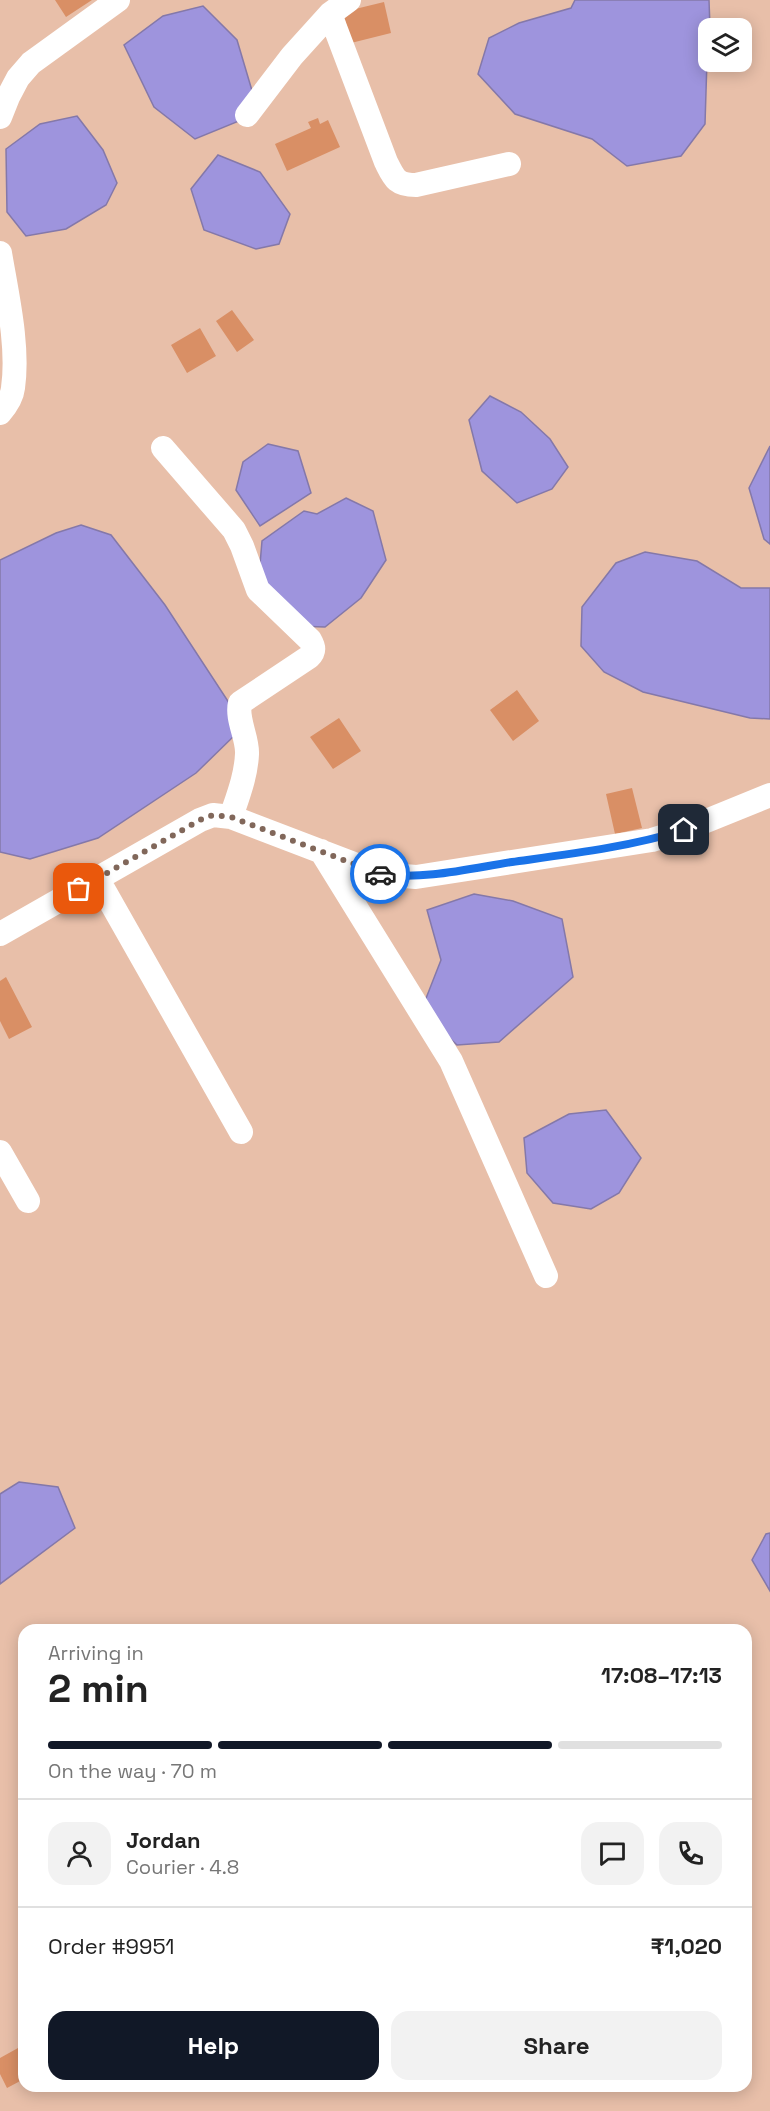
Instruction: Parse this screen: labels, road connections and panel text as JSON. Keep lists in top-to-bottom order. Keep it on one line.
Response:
{"page":{"heading":["2 min","Arriving in","17:08–17:13"],"panel":["Jordan","Courier · 4.8","Order #9951","₹1,020"],"bar":"On the way · 70 m","buttons":["Help","Share"]}}
